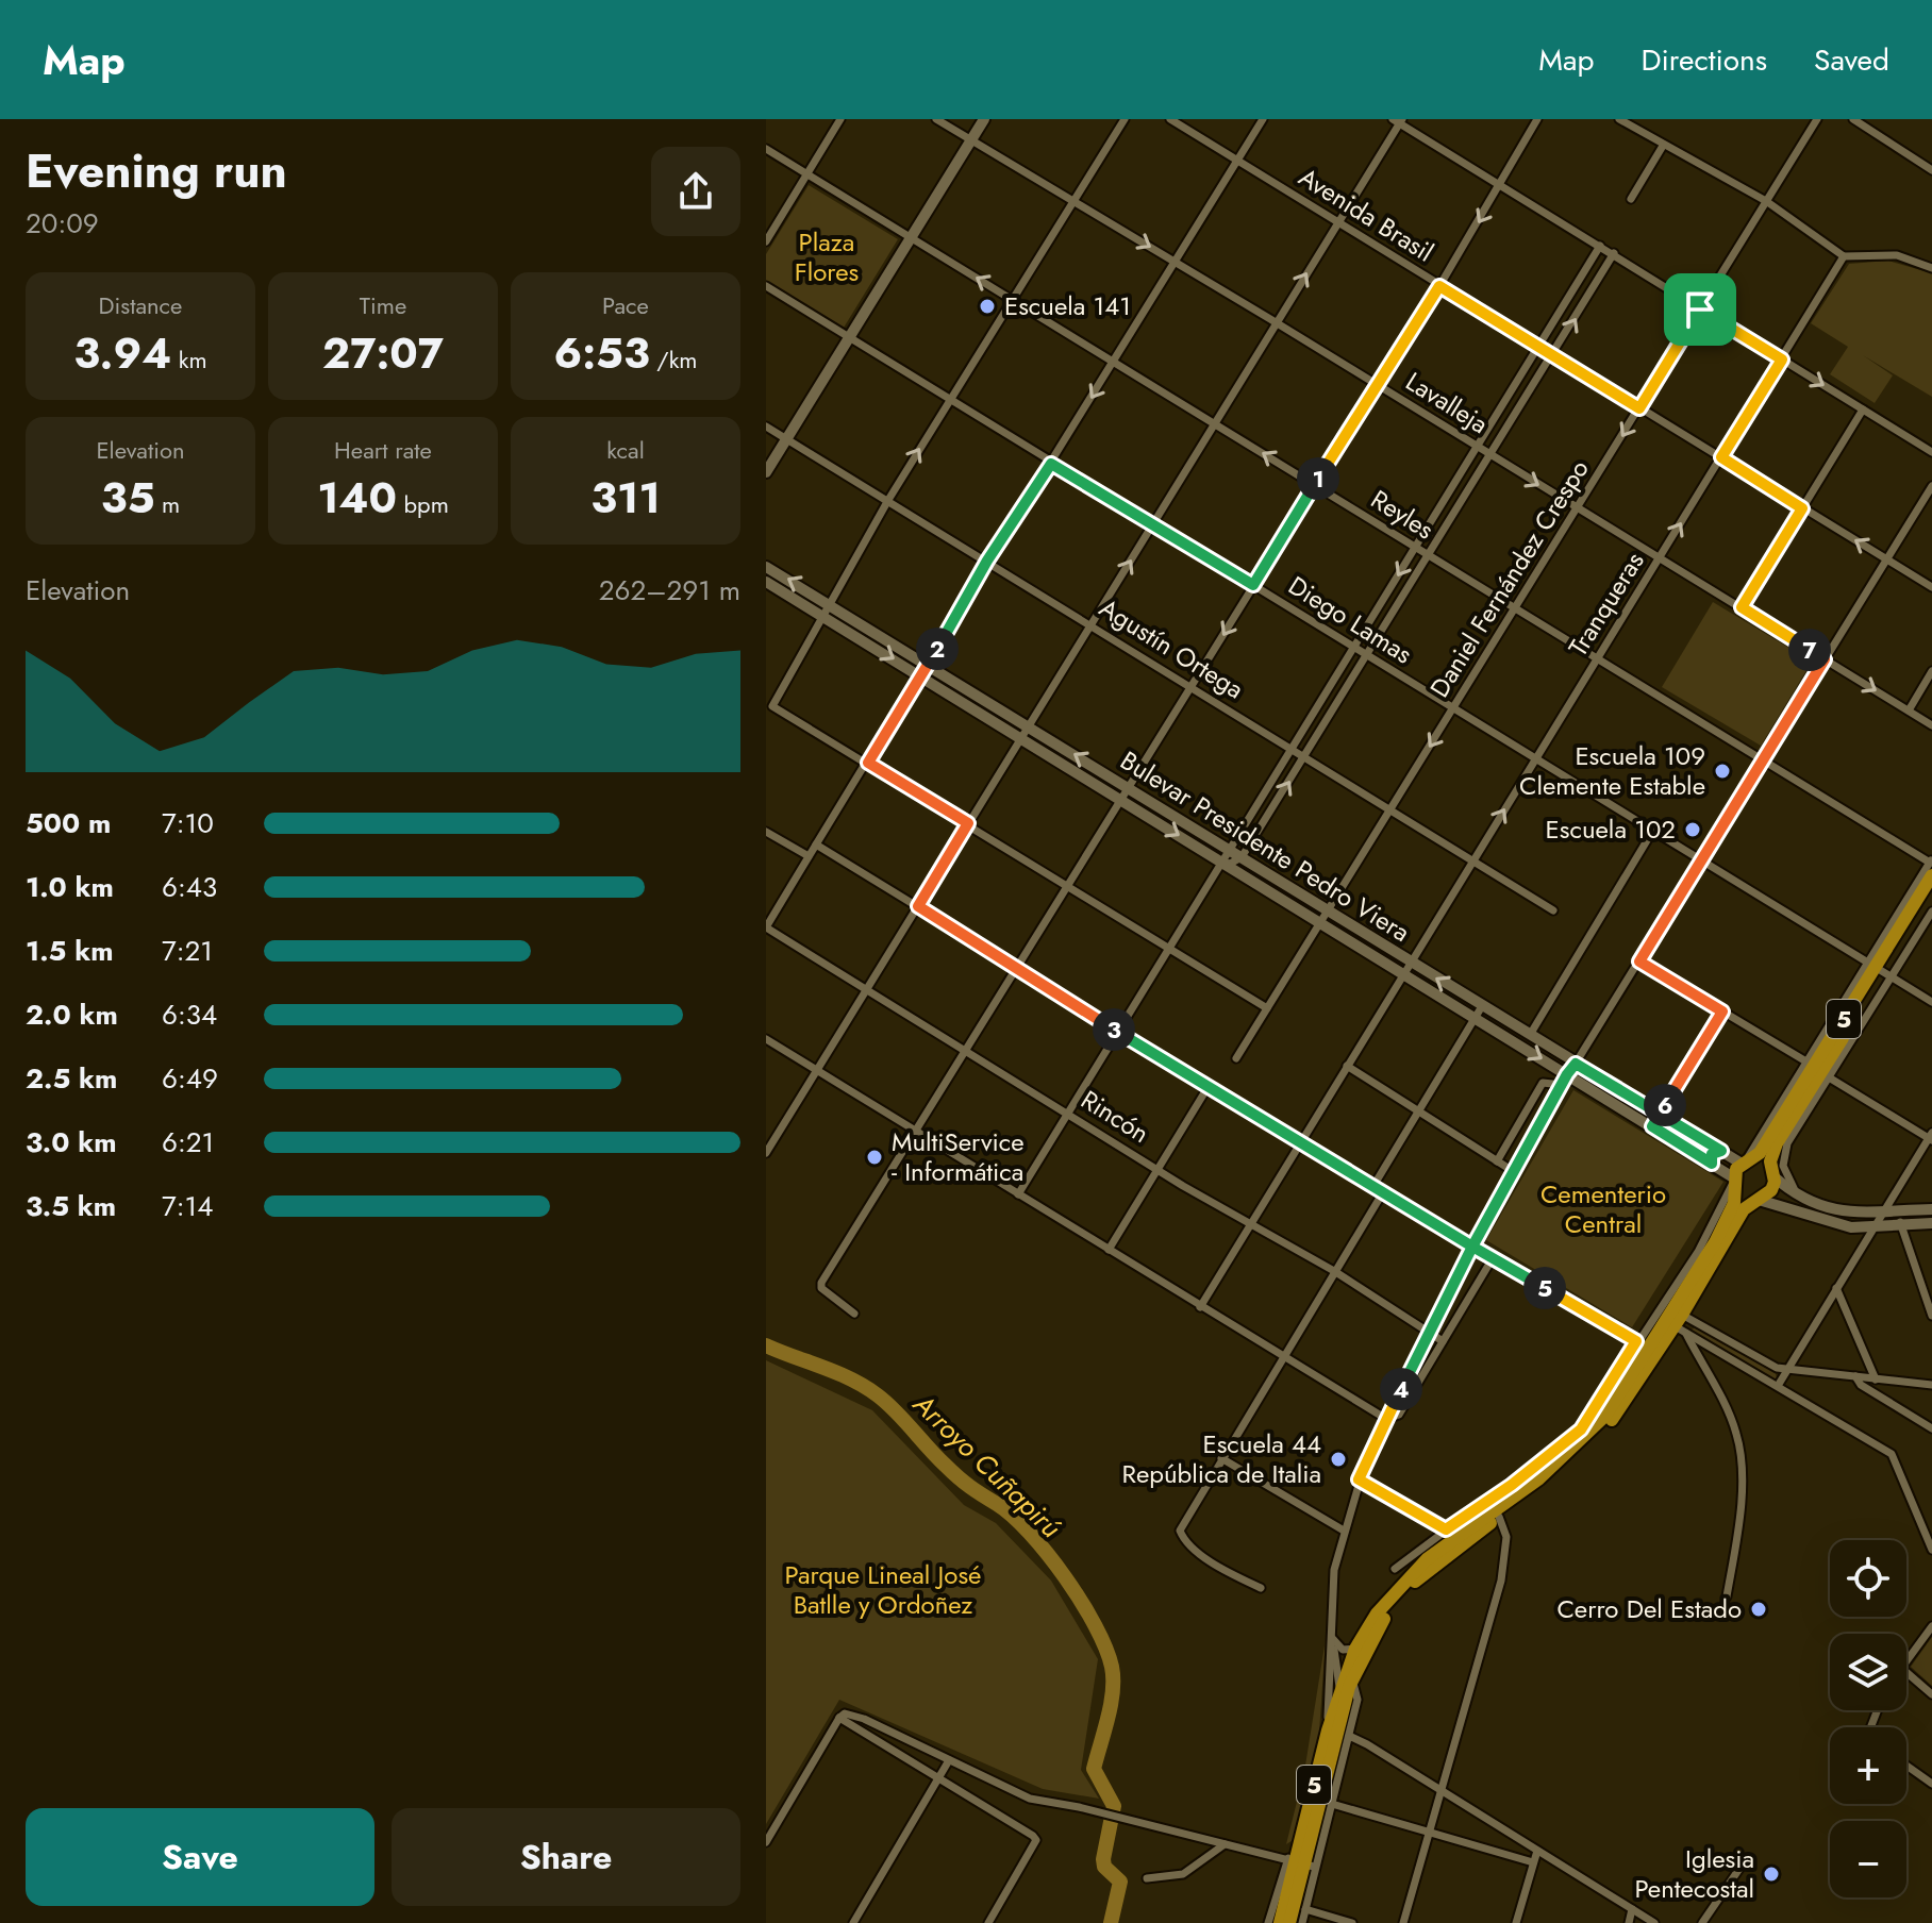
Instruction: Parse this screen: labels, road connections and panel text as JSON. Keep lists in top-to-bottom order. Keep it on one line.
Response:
{"streets":{"highway":["5"],"street":["Avenida Brasil","Lavalleja","Reyles","Daniel Fernández Crespo","Tranqueras","Diego Lamas","Agustín Ortega","Bulevar Presidente Pedro Viera","Rincón"]},"crossings":[["Avenida Brasil","Daniel Fernández Crespo"],["Avenida Brasil","Tranqueras"],["Lavalleja","Daniel Fernández Crespo"],["Lavalleja","Tranqueras"],["Reyles","Daniel Fernández Crespo"],["Reyles","Tranqueras"],["Reyles","5"],["Daniel Fernández Crespo","Diego Lamas"],["Daniel Fernández Crespo","Agustín Ortega"],["Daniel Fernández Crespo","Bulevar Presidente Pedro Viera"],["Tranqueras","Diego Lamas"],["Tranqueras","Agustín Ortega"],["Tranqueras","Bulevar Presidente Pedro Viera"],["Tranqueras","Rincón"],["Diego Lamas","5"],["Bulevar Presidente Pedro Viera","5"]],"water":["Arroyo Cuñapirú"],"parks":["Plaza Flores","Cementerio Central","Parque Lineal José Batlle y Ordoñez"],"places":["Escuela 141","Escuela 109 Clemente Estable","Escuela 102","MultiService - Informática","Escuela 44 República de Italia","Cerro Del Estado","Iglesia Pentecostal"],"page":{"header":"Map","nav":["Map","Directions","Saved"],"heading":["Evening run","20:09"],"stats":[["Distance","3.94 km"],["Time","27:07"],["Pace","6:53 /km"],["Elevation","35 m"],["Heart rate","140 bpm"],["kcal","311"]],"pins":["1","2","7","3","6","5","4"],"chart":["Elevation","262–291 m"],"list":[{"name":"500 m","note":"7:10"},{"name":"1.0 km","note":"6:43"},{"name":"1.5 km","note":"7:21"},{"name":"2.0 km","note":"6:34"},{"name":"2.5 km","note":"6:49"},{"name":"3.0 km","note":"6:21"},{"name":"3.5 km","note":"7:14"}],"map_buttons":["+","−"],"buttons":["Save","Share"]}}
